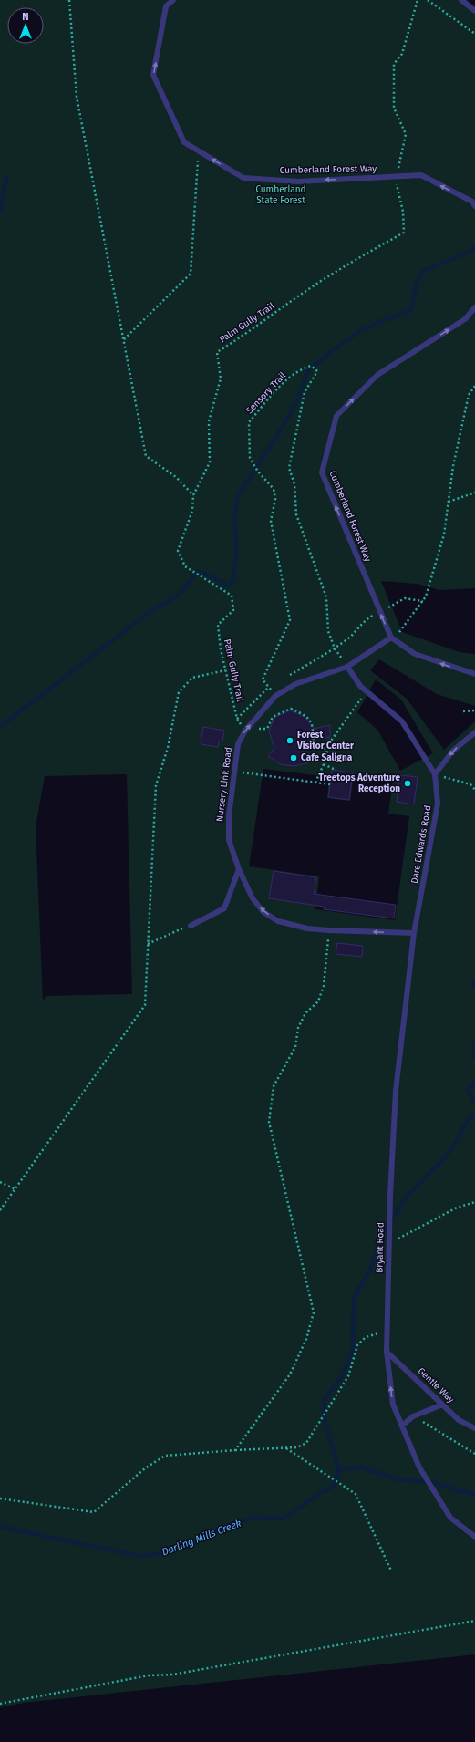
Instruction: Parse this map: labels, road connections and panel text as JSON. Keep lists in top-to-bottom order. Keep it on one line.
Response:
{"streets":{"lane":["Cumberland Forest Way","Nursery Link Road","Dare Edwards Road","Bryant Road","Gentle Way"],"path":["Palm Gully Trail","Sensory Trail"]},"crossings":[["Cumberland Forest Way","Palm Gully Trail"],["Cumberland Forest Way","Nursery Link Road"],["Palm Gully Trail","Nursery Link Road"],["Sensory Trail","Nursery Link Road"],["Nursery Link Road","Dare Edwards Road"],["Nursery Link Road","Bryant Road"],["Dare Edwards Road","Bryant Road"],["Bryant Road","Gentle Way"]],"one_way":["Nursery Link Road"],"water":["Darling Mills Creek"],"parks":["Cumberland State Forest"],"places":["Forest Visitor Center","Cafe Saligna","Treetops Adventure Reception"],"north":"top"}
